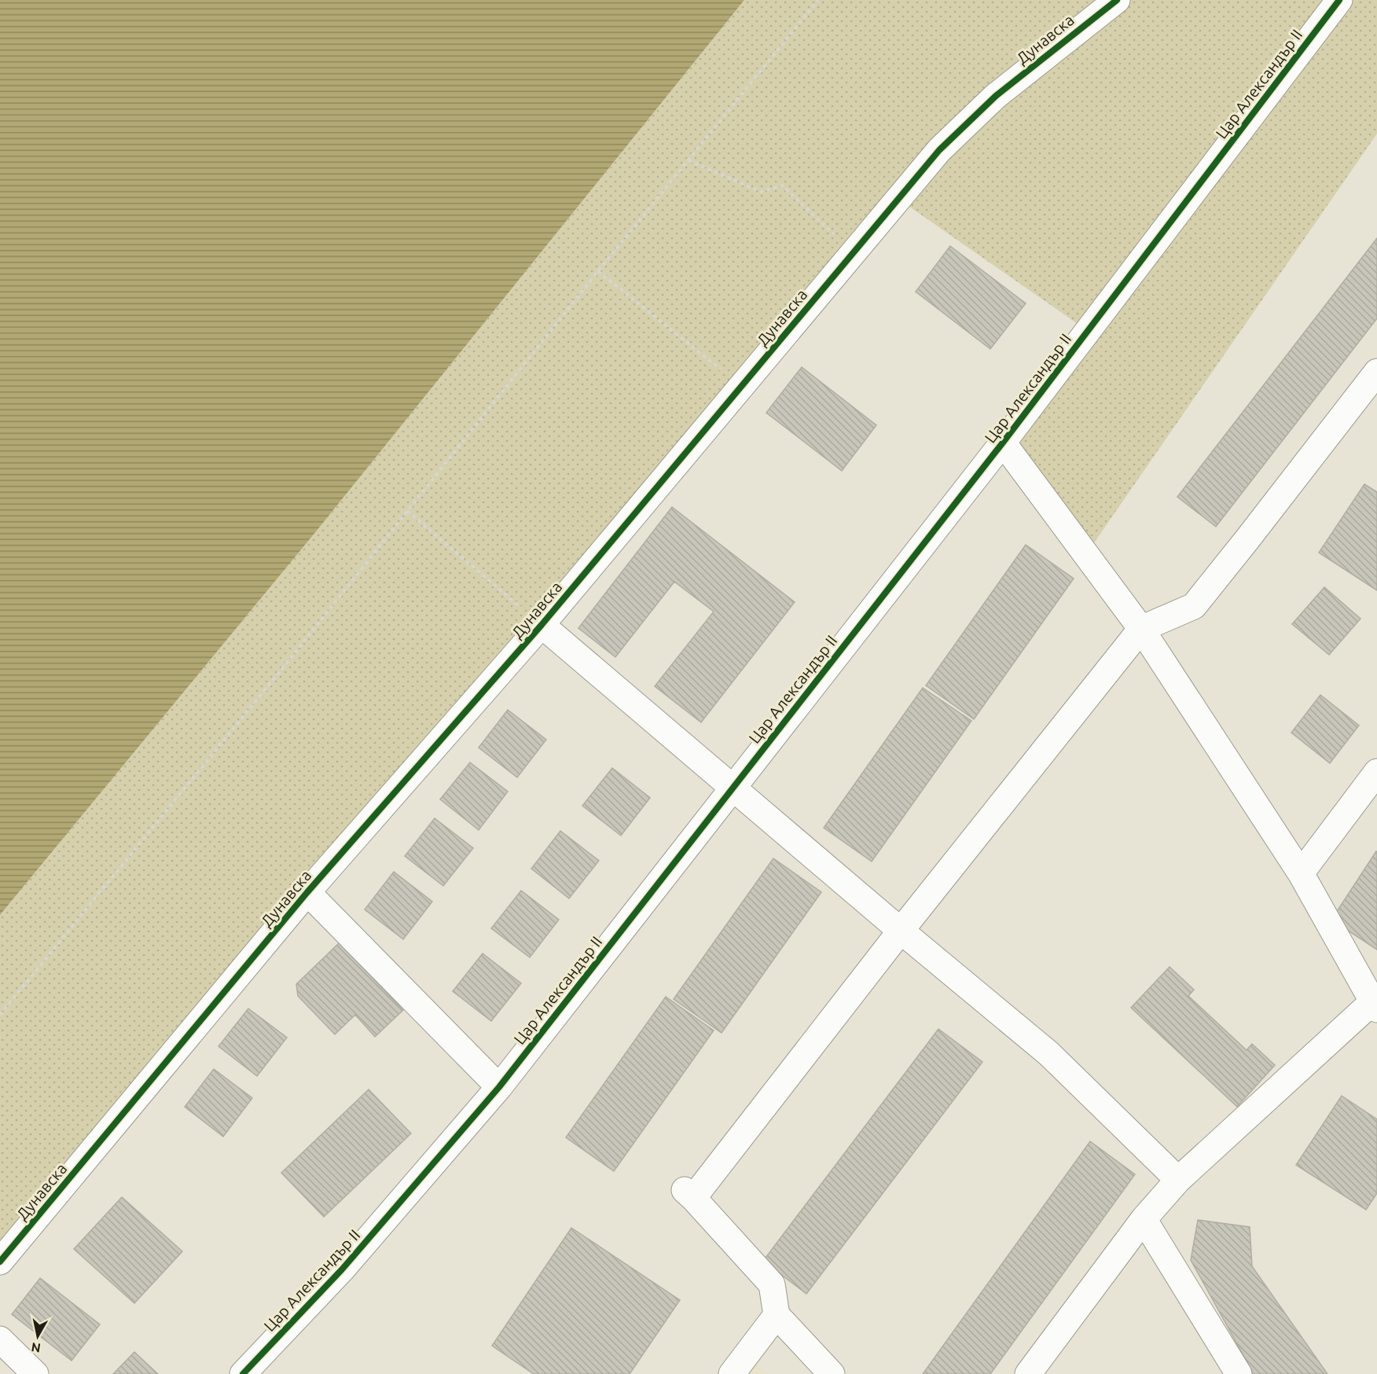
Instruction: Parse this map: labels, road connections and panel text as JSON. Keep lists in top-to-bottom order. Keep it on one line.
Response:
{"streets":{"street":["Дунавска","Цар Александър II"]},"north":"bottom"}
